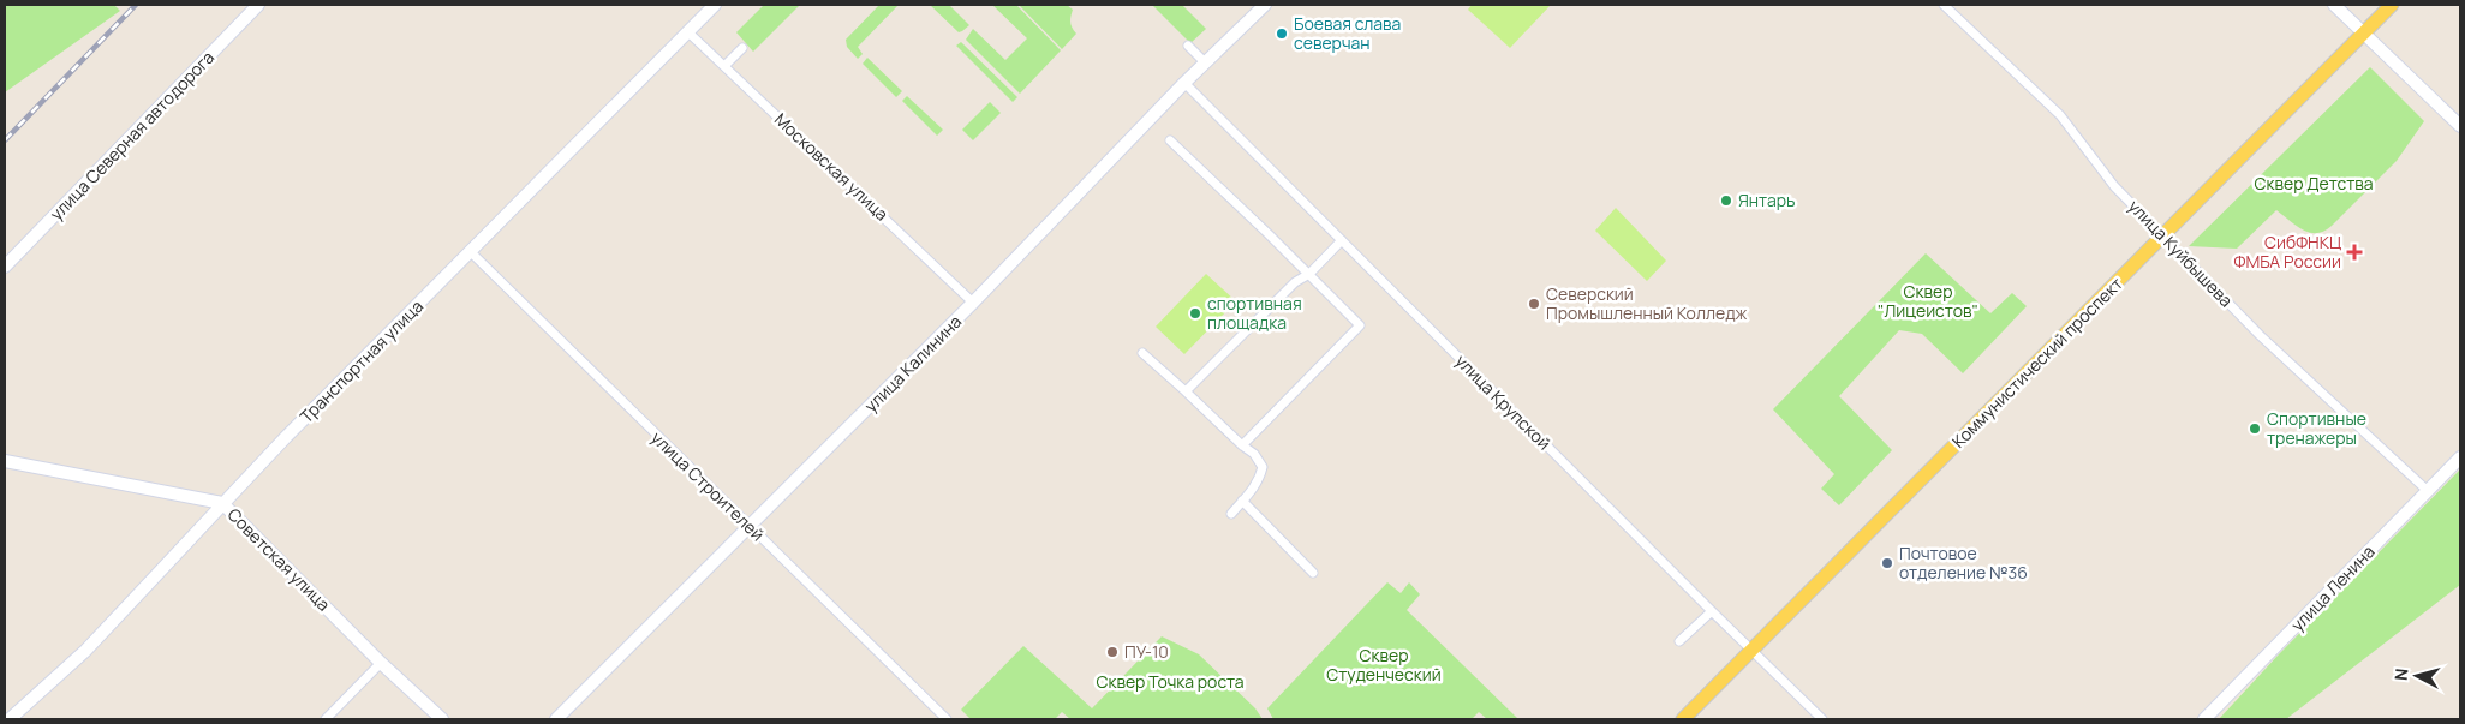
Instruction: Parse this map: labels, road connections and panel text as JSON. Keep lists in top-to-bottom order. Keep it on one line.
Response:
{"streets":{"main road":["Коммунистический проспект"],"street":["улица Северная автодорога","Московская улица","улица Куйбышева","Транспортная улица","улица Калинина","улица Крупской","улица Строителей","Советская улица","улица Ленина"]},"crossings":[["Московская улица","Транспортная улица"],["Московская улица","улица Калинина"],["улица Куйбышева","Коммунистический проспект"],["улица Куйбышева","улица Ленина"],["Транспортная улица","улица Строителей"],["Транспортная улица","Советская улица"],["Коммунистический проспект","улица Крупской"],["улица Калинина","улица Крупской"],["улица Калинина","улица Строителей"]],"parks":["Сквер Детства","Сквер \"Лицеистов\"","Сквер Студенческий","Сквер Точка роста"],"places":{"other":["Боевая слава северчан","Янтарь","Северский Промышленный Колледж","спортивная площадка","Спортивные тренажеры","Почтовое отделение №36","ПУ-10"],"health":["СибФНКЦ ФМБА России"]},"north":"left"}
